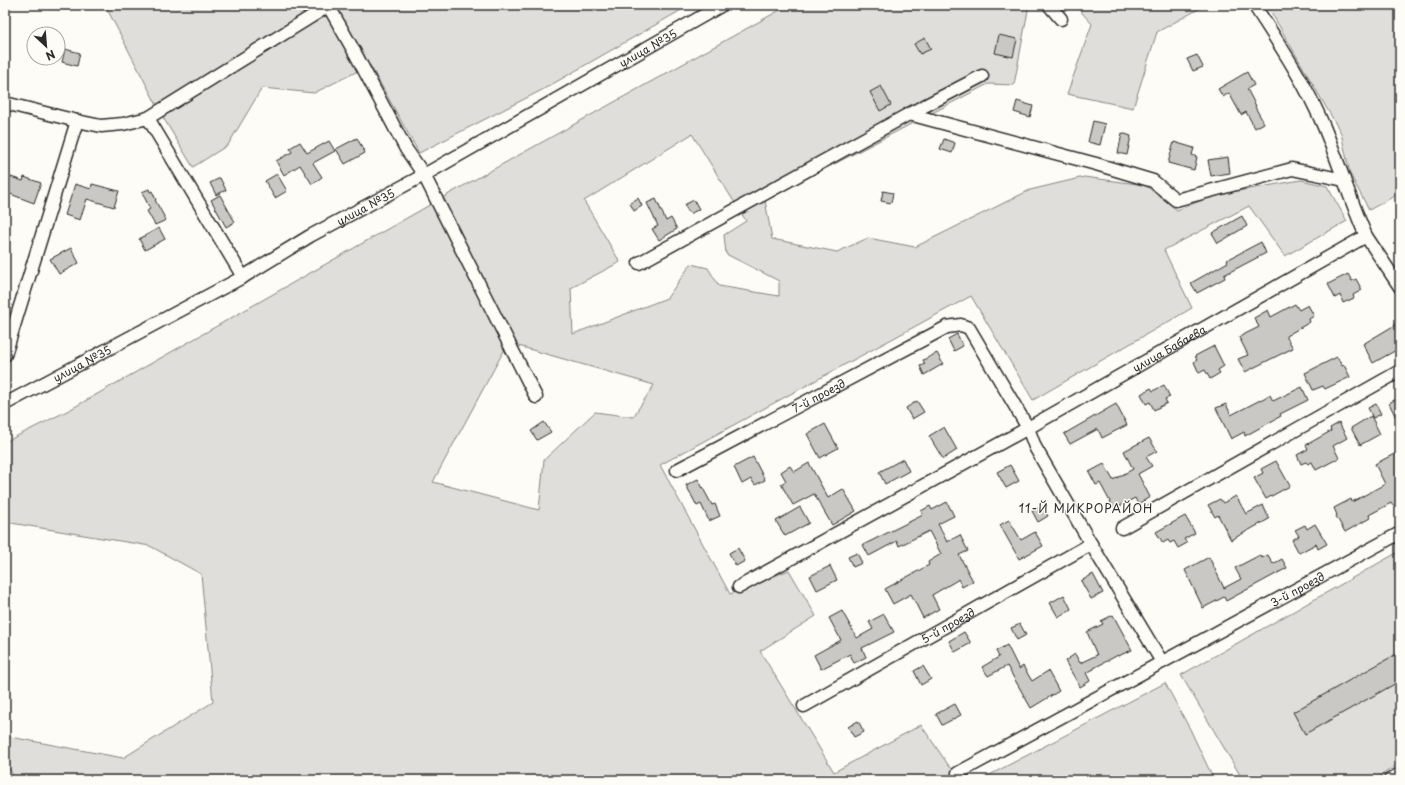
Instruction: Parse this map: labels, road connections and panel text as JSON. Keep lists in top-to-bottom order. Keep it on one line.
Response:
{"streets":{"street":["улица №35","улица Бабаева","7-й проезд","3-й проезд","5-й проезд"]},"crossings":[["улица Бабаева","7-й проезд"]],"districts":["11-Й МИКРОРАЙОН"],"north":"bottom right"}
